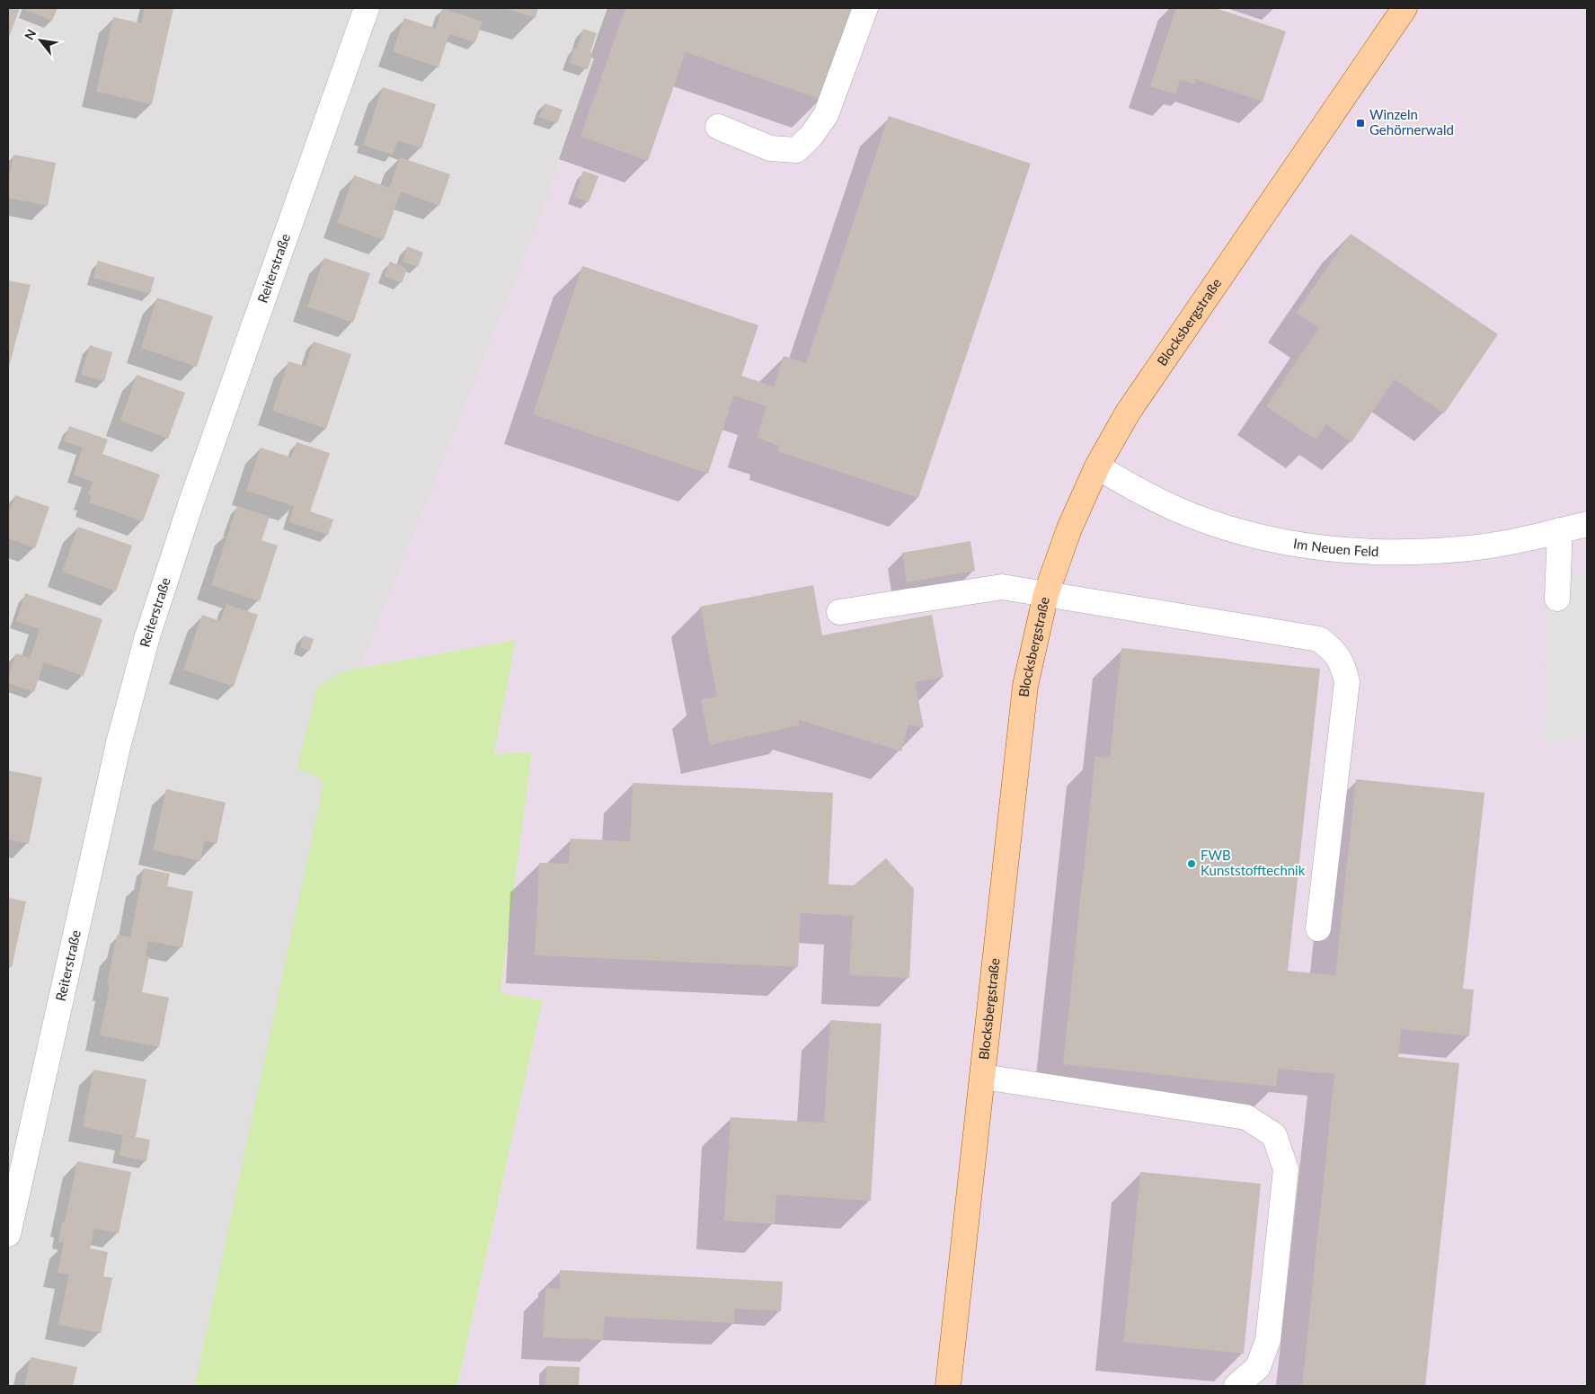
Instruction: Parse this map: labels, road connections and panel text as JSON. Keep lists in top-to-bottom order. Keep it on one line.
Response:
{"streets":{"main road":["Blocksbergstraße"],"street":["Reiterstraße","Im Neuen Feld"]},"crossings":[["Blocksbergstraße","Im Neuen Feld"]],"places":{"transit":["Winzeln Gehörnerwald"],"other":["FWB Kunststofftechnik"]},"north":"top left"}
